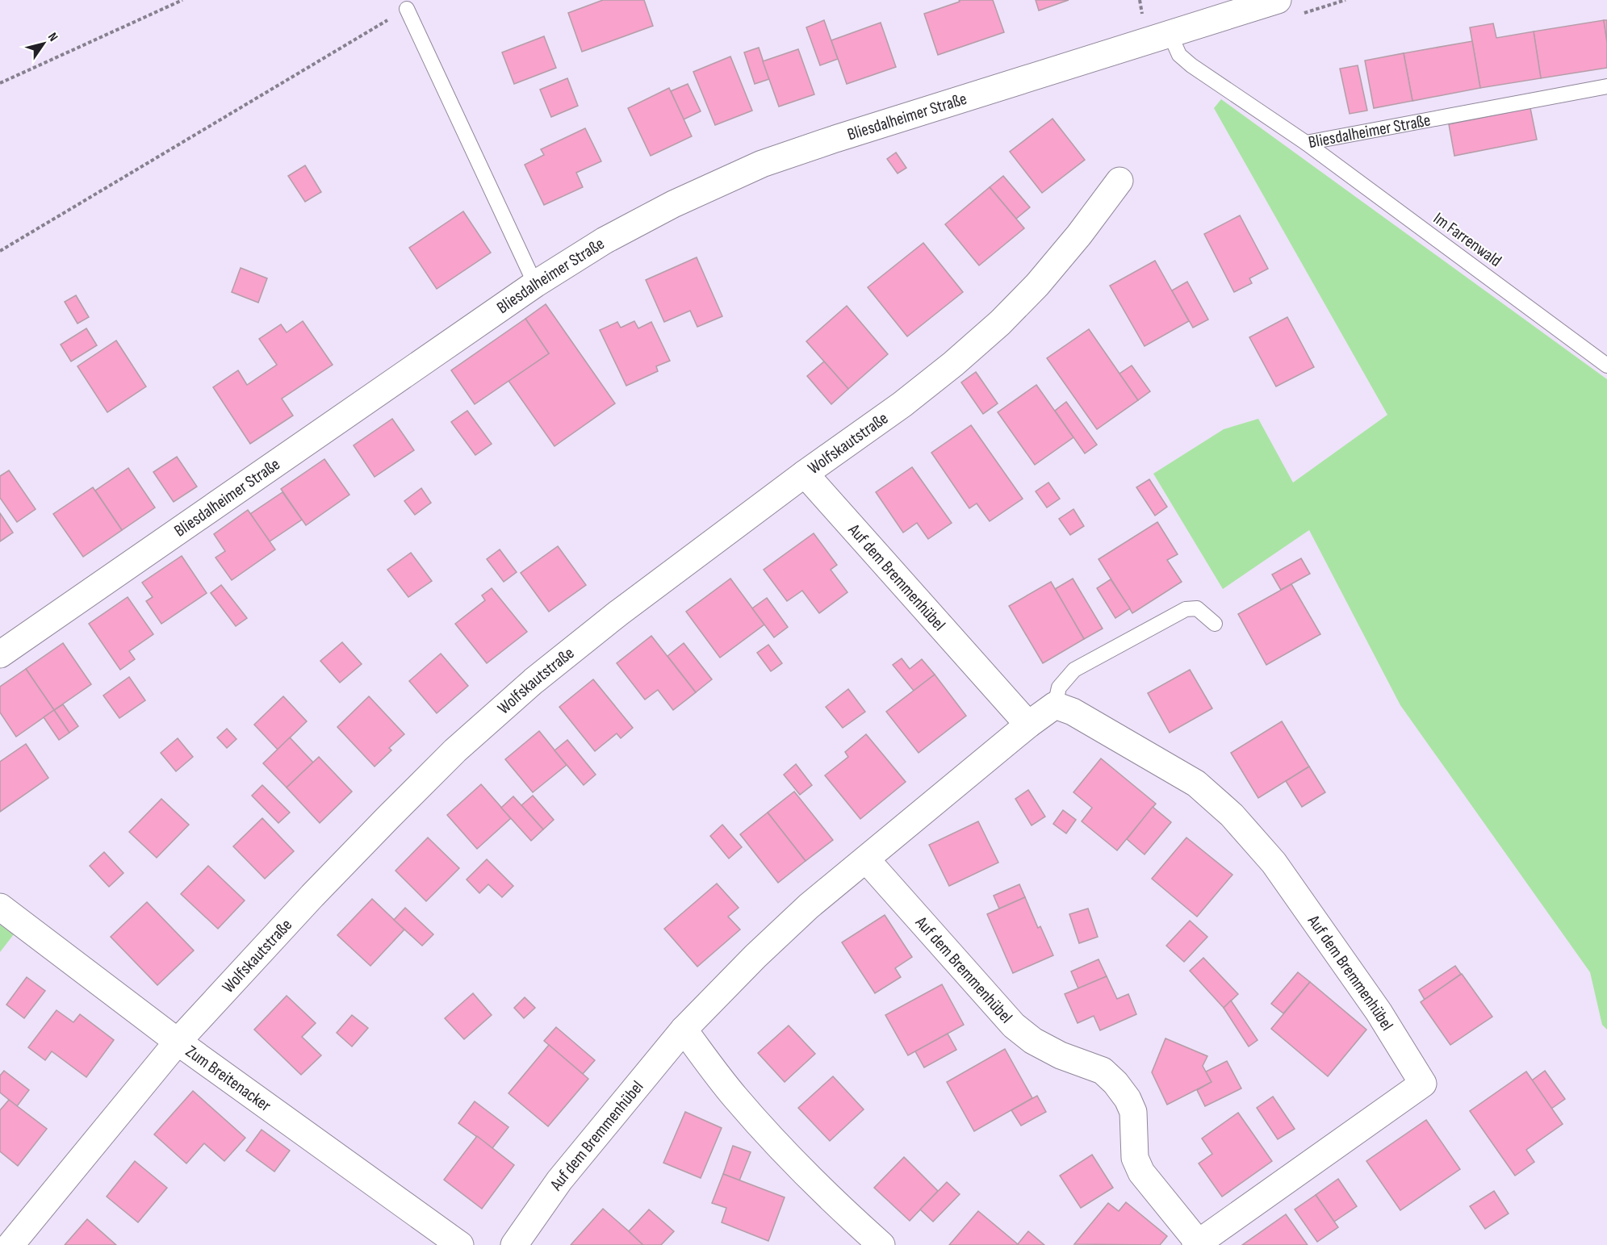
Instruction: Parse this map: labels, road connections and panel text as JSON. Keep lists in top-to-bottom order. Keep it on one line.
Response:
{"streets":{"street":["Bliesdalheimer Straße","Wolfskautstraße","Auf dem Bremmenhübel","Zum Breitenacker"],"lane":["Im Farrenwald"]},"crossings":[["Bliesdalheimer Straße","Im Farrenwald"],["Wolfskautstraße","Auf dem Bremmenhübel"],["Wolfskautstraße","Zum Breitenacker"]],"north":"top right"}
